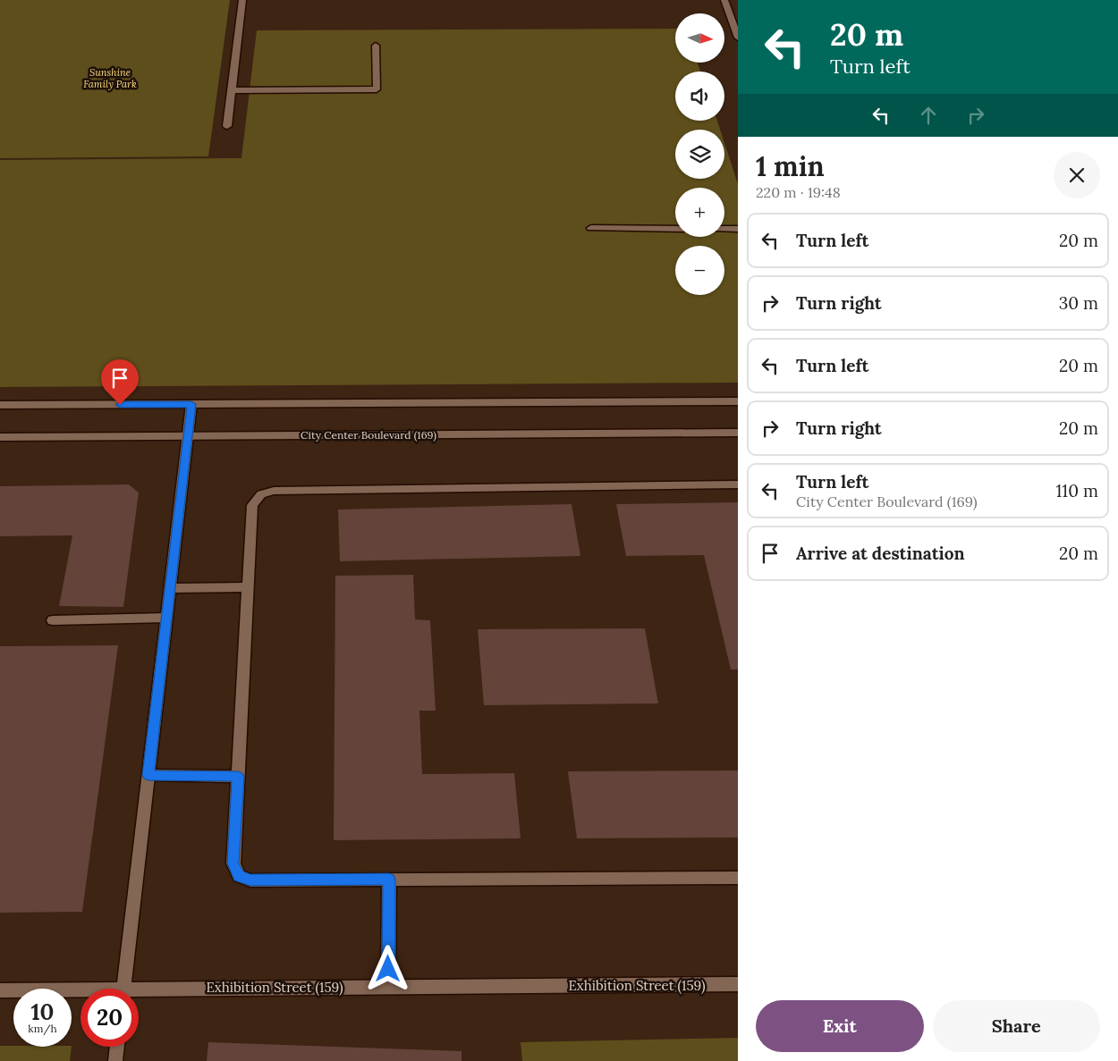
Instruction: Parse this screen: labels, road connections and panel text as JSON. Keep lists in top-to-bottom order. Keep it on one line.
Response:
{"streets":{"main road":["City Center Boulevard (169)","Exhibition Street (159)"]},"parks":["Sunshine Family Park"],"north":"right","page":{"turn":["20 m","Turn left"],"map_buttons":["+","−"],"heading":["1 min","220 m · 19:48"],"list":[{"name":"Turn left","value":"20 m"},{"name":"Turn right","value":"30 m"},{"name":"Turn left","value":"20 m"},{"name":"Turn right","value":"20 m"},{"name":"Turn left","note":"City Center Boulevard (169)","value":"110 m"},{"name":"Arrive at destination","value":"20 m"}],"speed":"10 km/h","limit":"20","buttons":["Exit","Share"]}}
